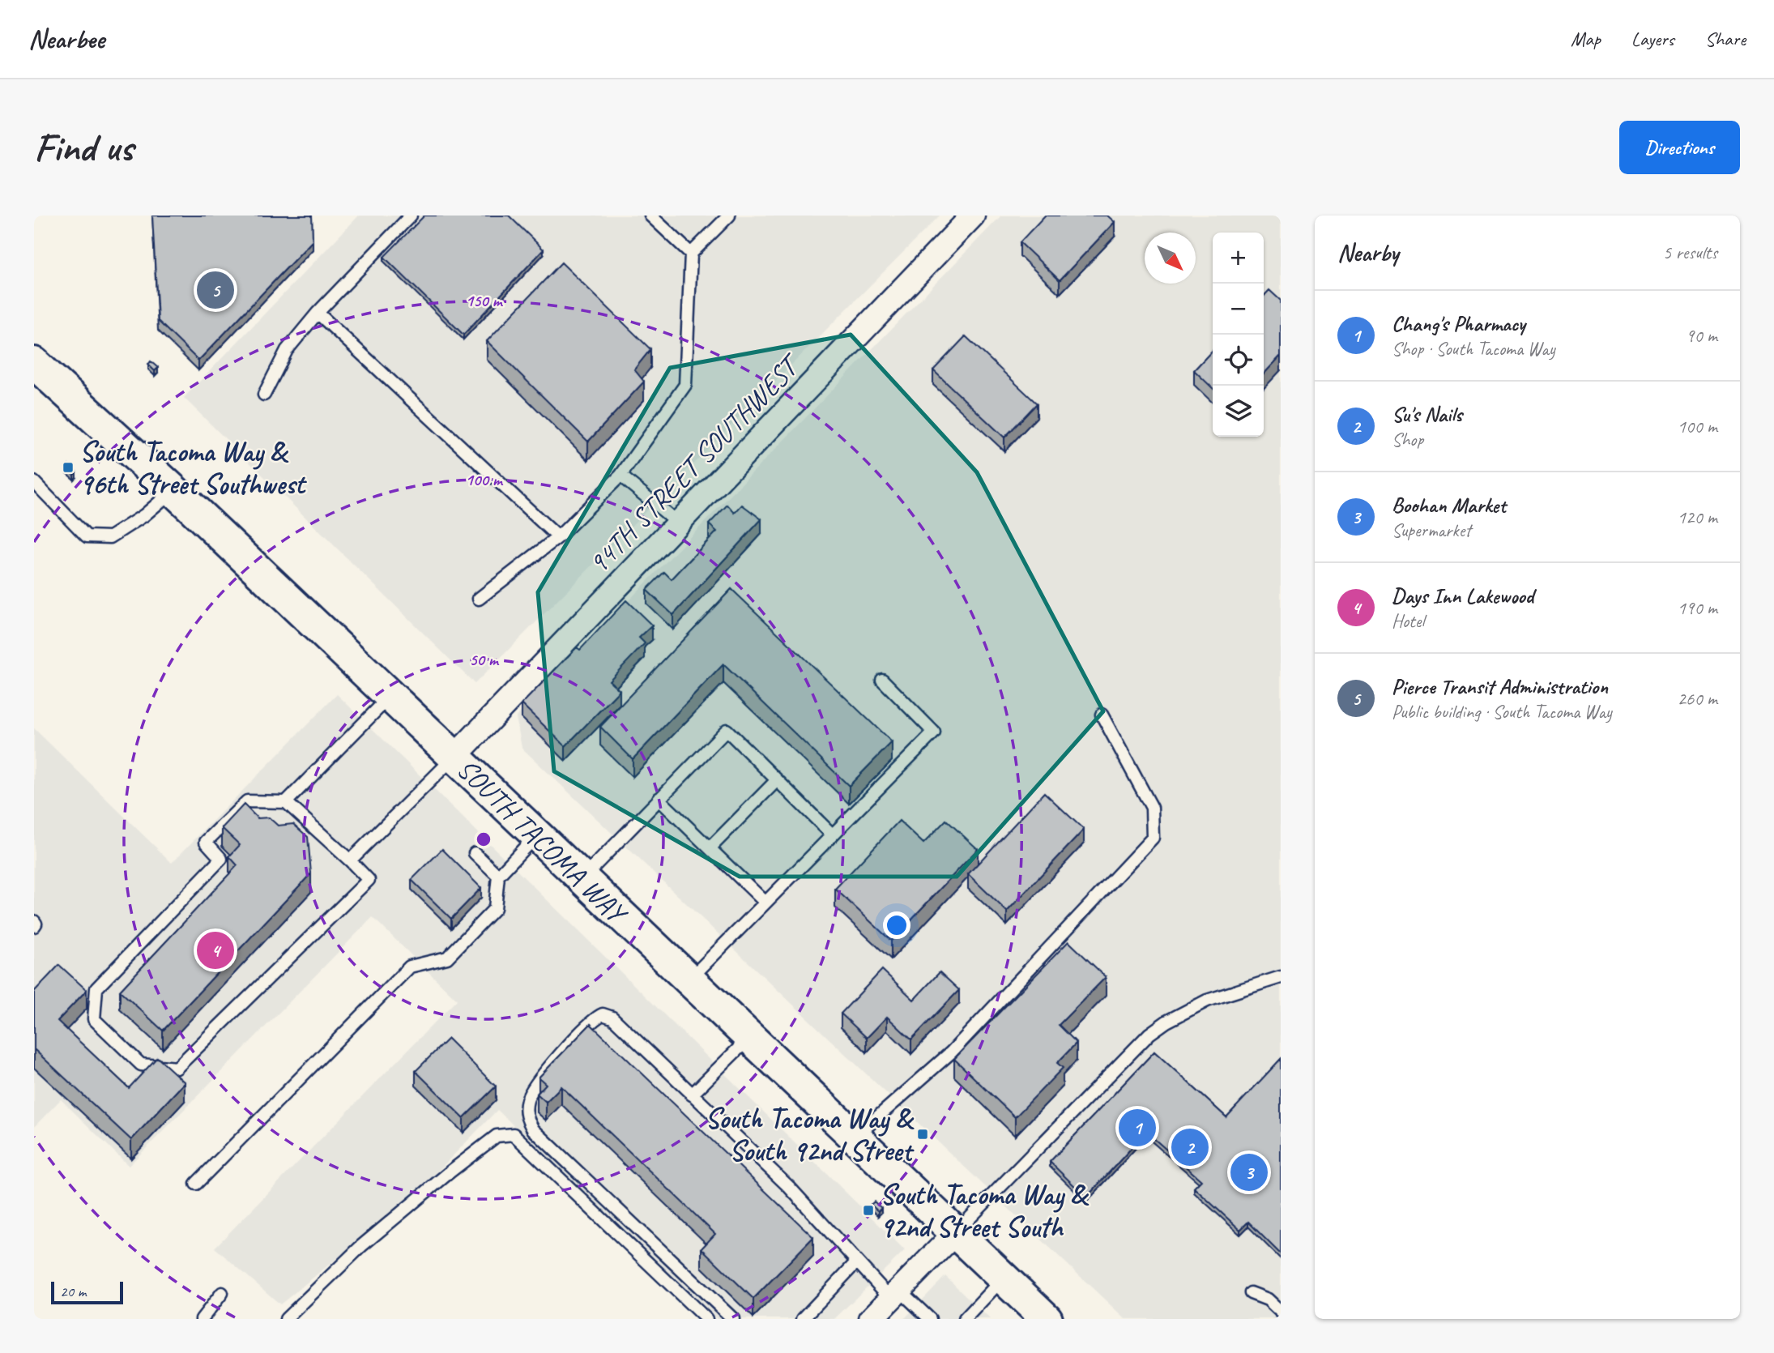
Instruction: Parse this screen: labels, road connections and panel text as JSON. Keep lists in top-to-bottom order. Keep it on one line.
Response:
{"streets":{"main road":["SOUTH TACOMA WAY"],"street":["94TH STREET SOUTHWEST"]},"crossings":[["94TH STREET SOUTHWEST","SOUTH TACOMA WAY"]],"places":{"transit":["South Tacoma Way & 96th Street Southwest","South Tacoma Way & South 92nd Street","South Tacoma Way & 92nd Street South"]},"scale_bar":"20 m","north":"bottom right","page":{"header":"Nearbee","nav":["Map","Layers","Share"],"buttons":"Directions","title":"Find us","heading":["Nearby","5 results"],"map_buttons":["+","−"],"pins":["5","4","1","2","3"],"list":[{"mark":"1","name":"Chang's Pharmacy","note":"Shop · South Tacoma Way","value":"90 m"},{"mark":"2","name":"Su's Nails","note":"Shop","value":"100 m"},{"mark":"3","name":"Boohan Market","note":"Supermarket","value":"120 m"},{"mark":"4","name":"Days Inn Lakewood","note":"Hotel","value":"190 m"},{"mark":"5","name":"Pierce Transit Administration","note":"Public building · South Tacoma Way","value":"260 m"}],"scale":"20 m"},"rings":["150 m","100 m","50 m"]}
